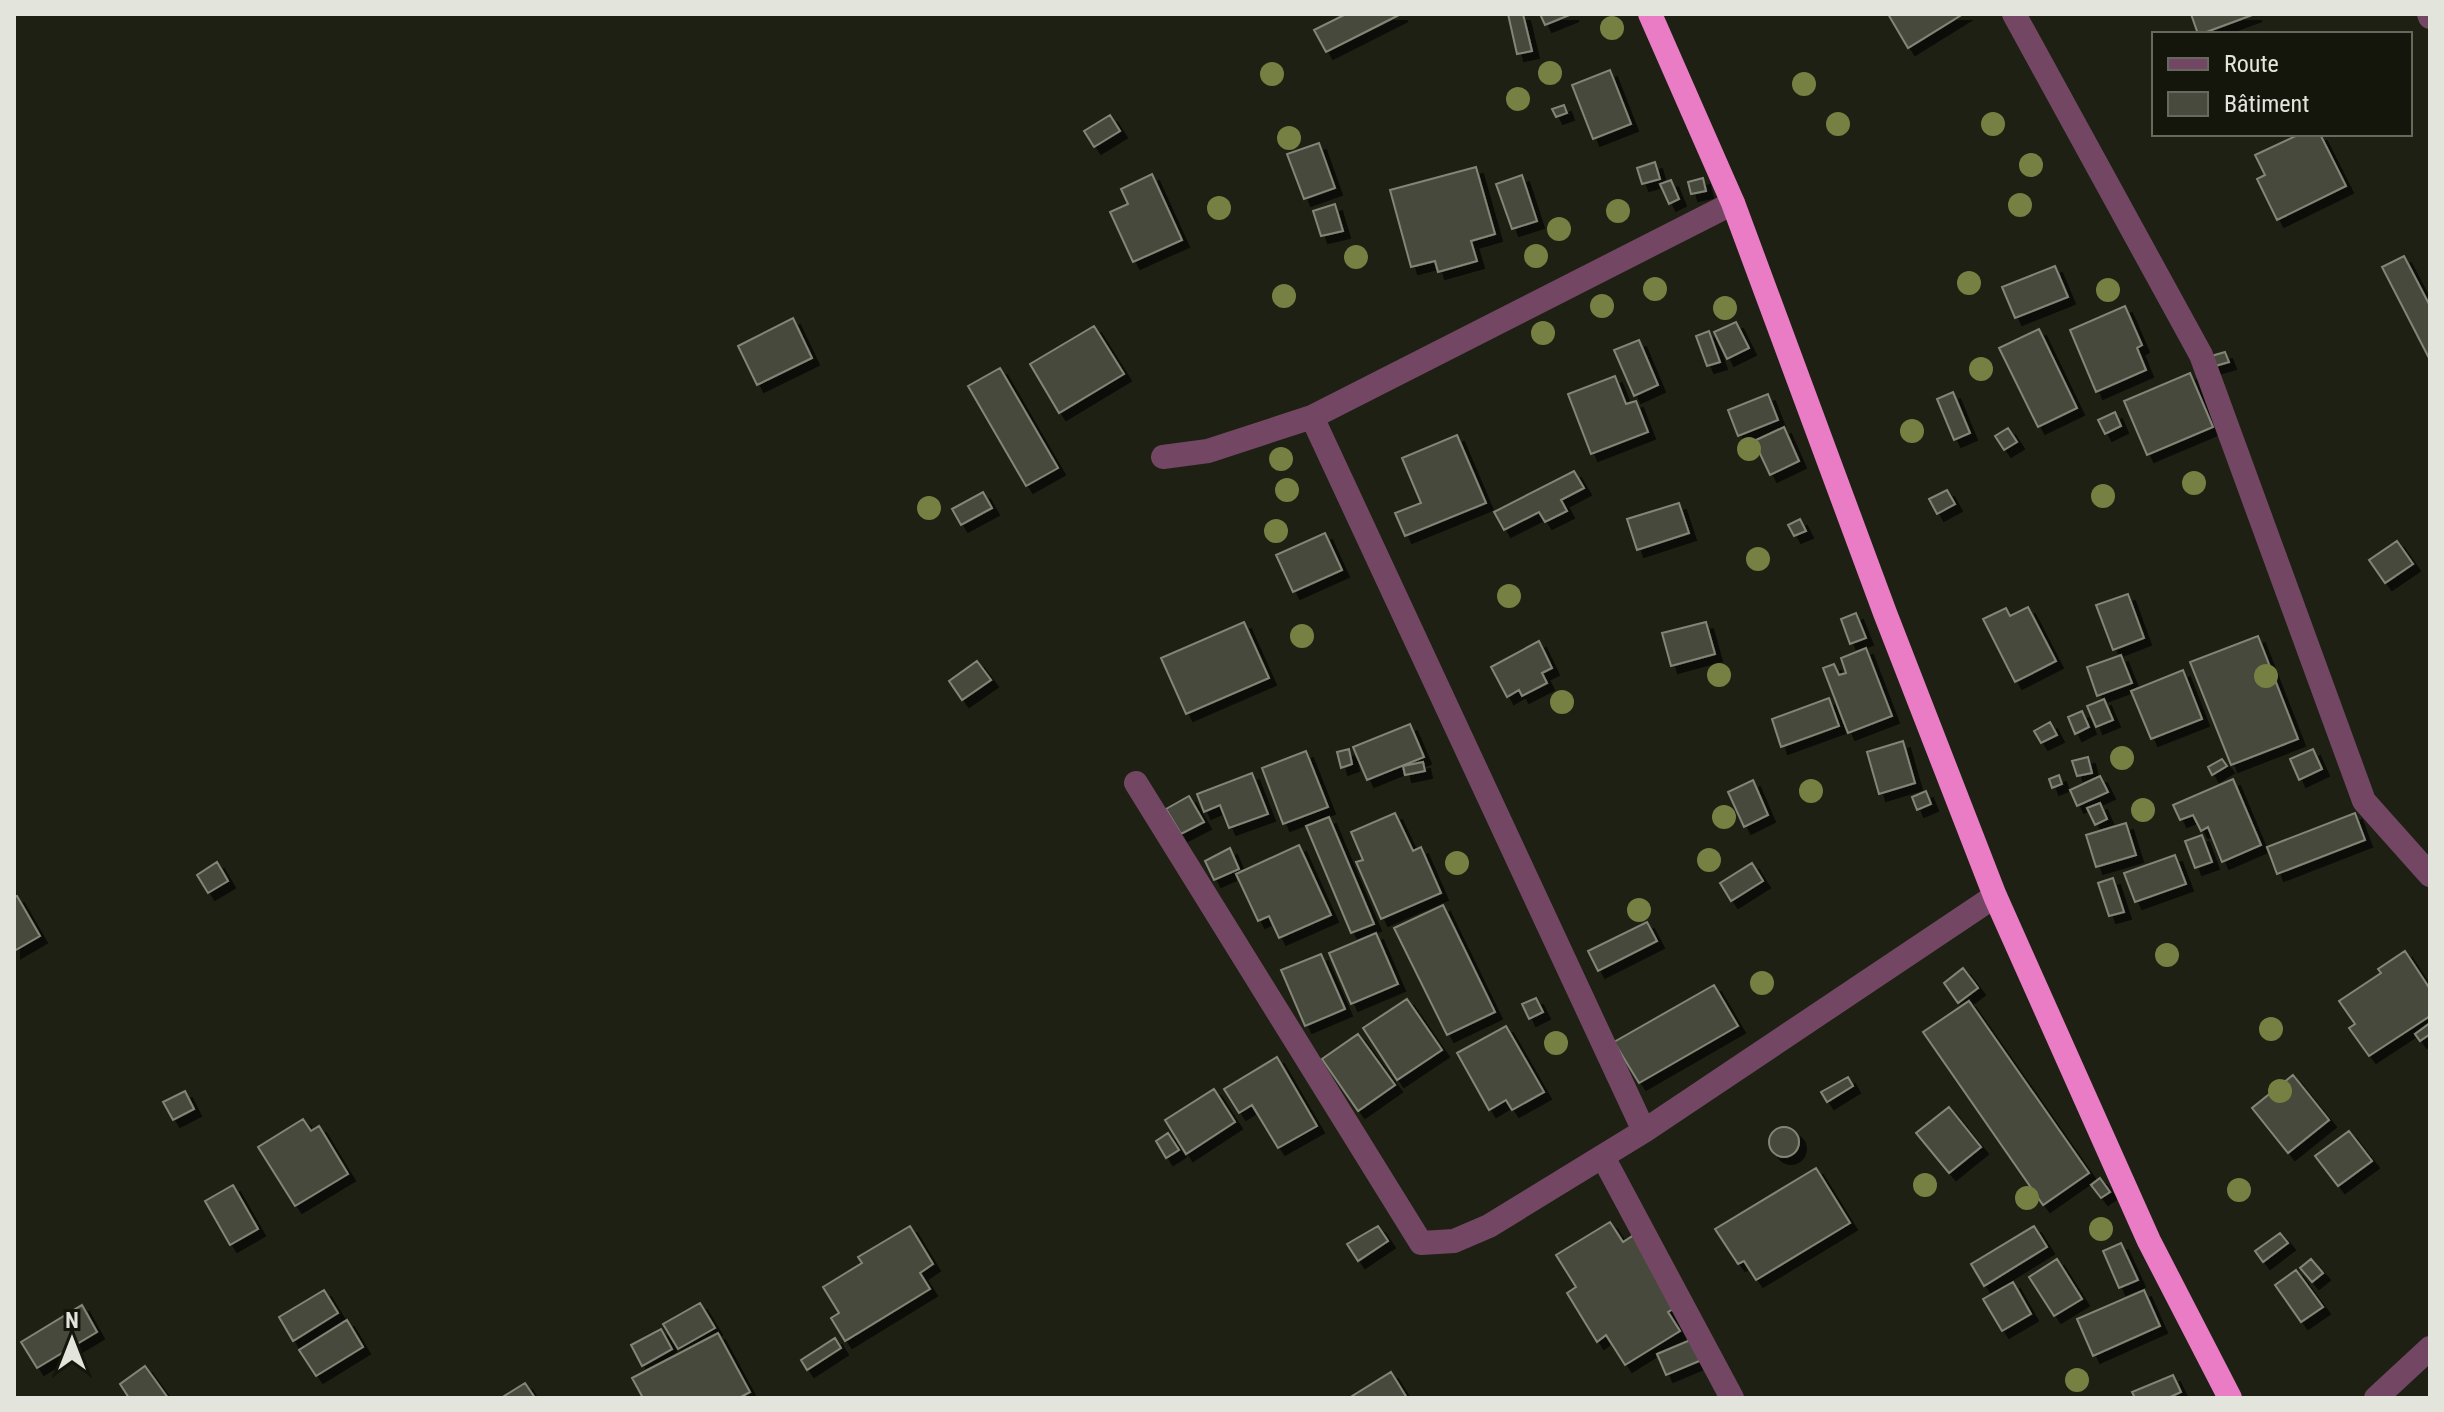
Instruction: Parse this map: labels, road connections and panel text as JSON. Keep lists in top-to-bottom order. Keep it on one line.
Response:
{"legend":["Route","Bâtiment"],"north":"top"}
